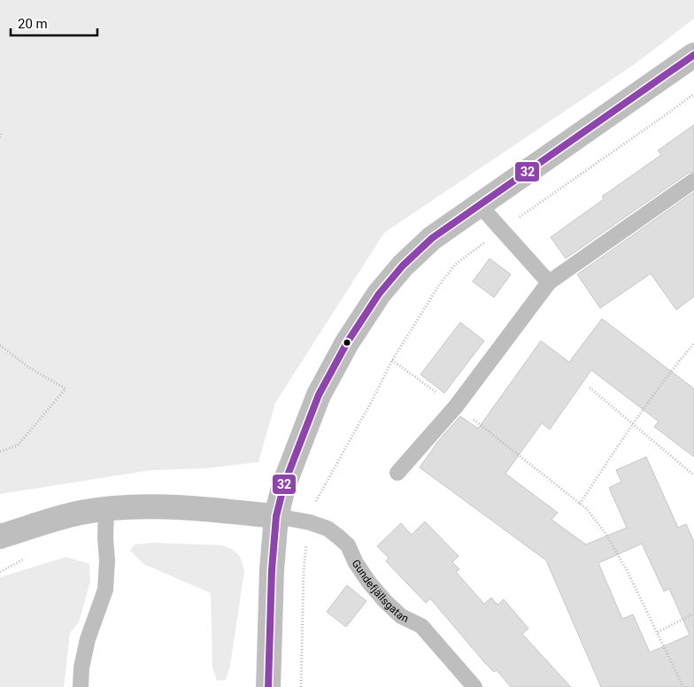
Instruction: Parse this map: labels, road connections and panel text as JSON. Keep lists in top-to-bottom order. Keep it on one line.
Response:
{"streets":{"street":["Gundefjällsgatan"]},"lines":["transit line 32"],"scale_bar":"20 m"}
